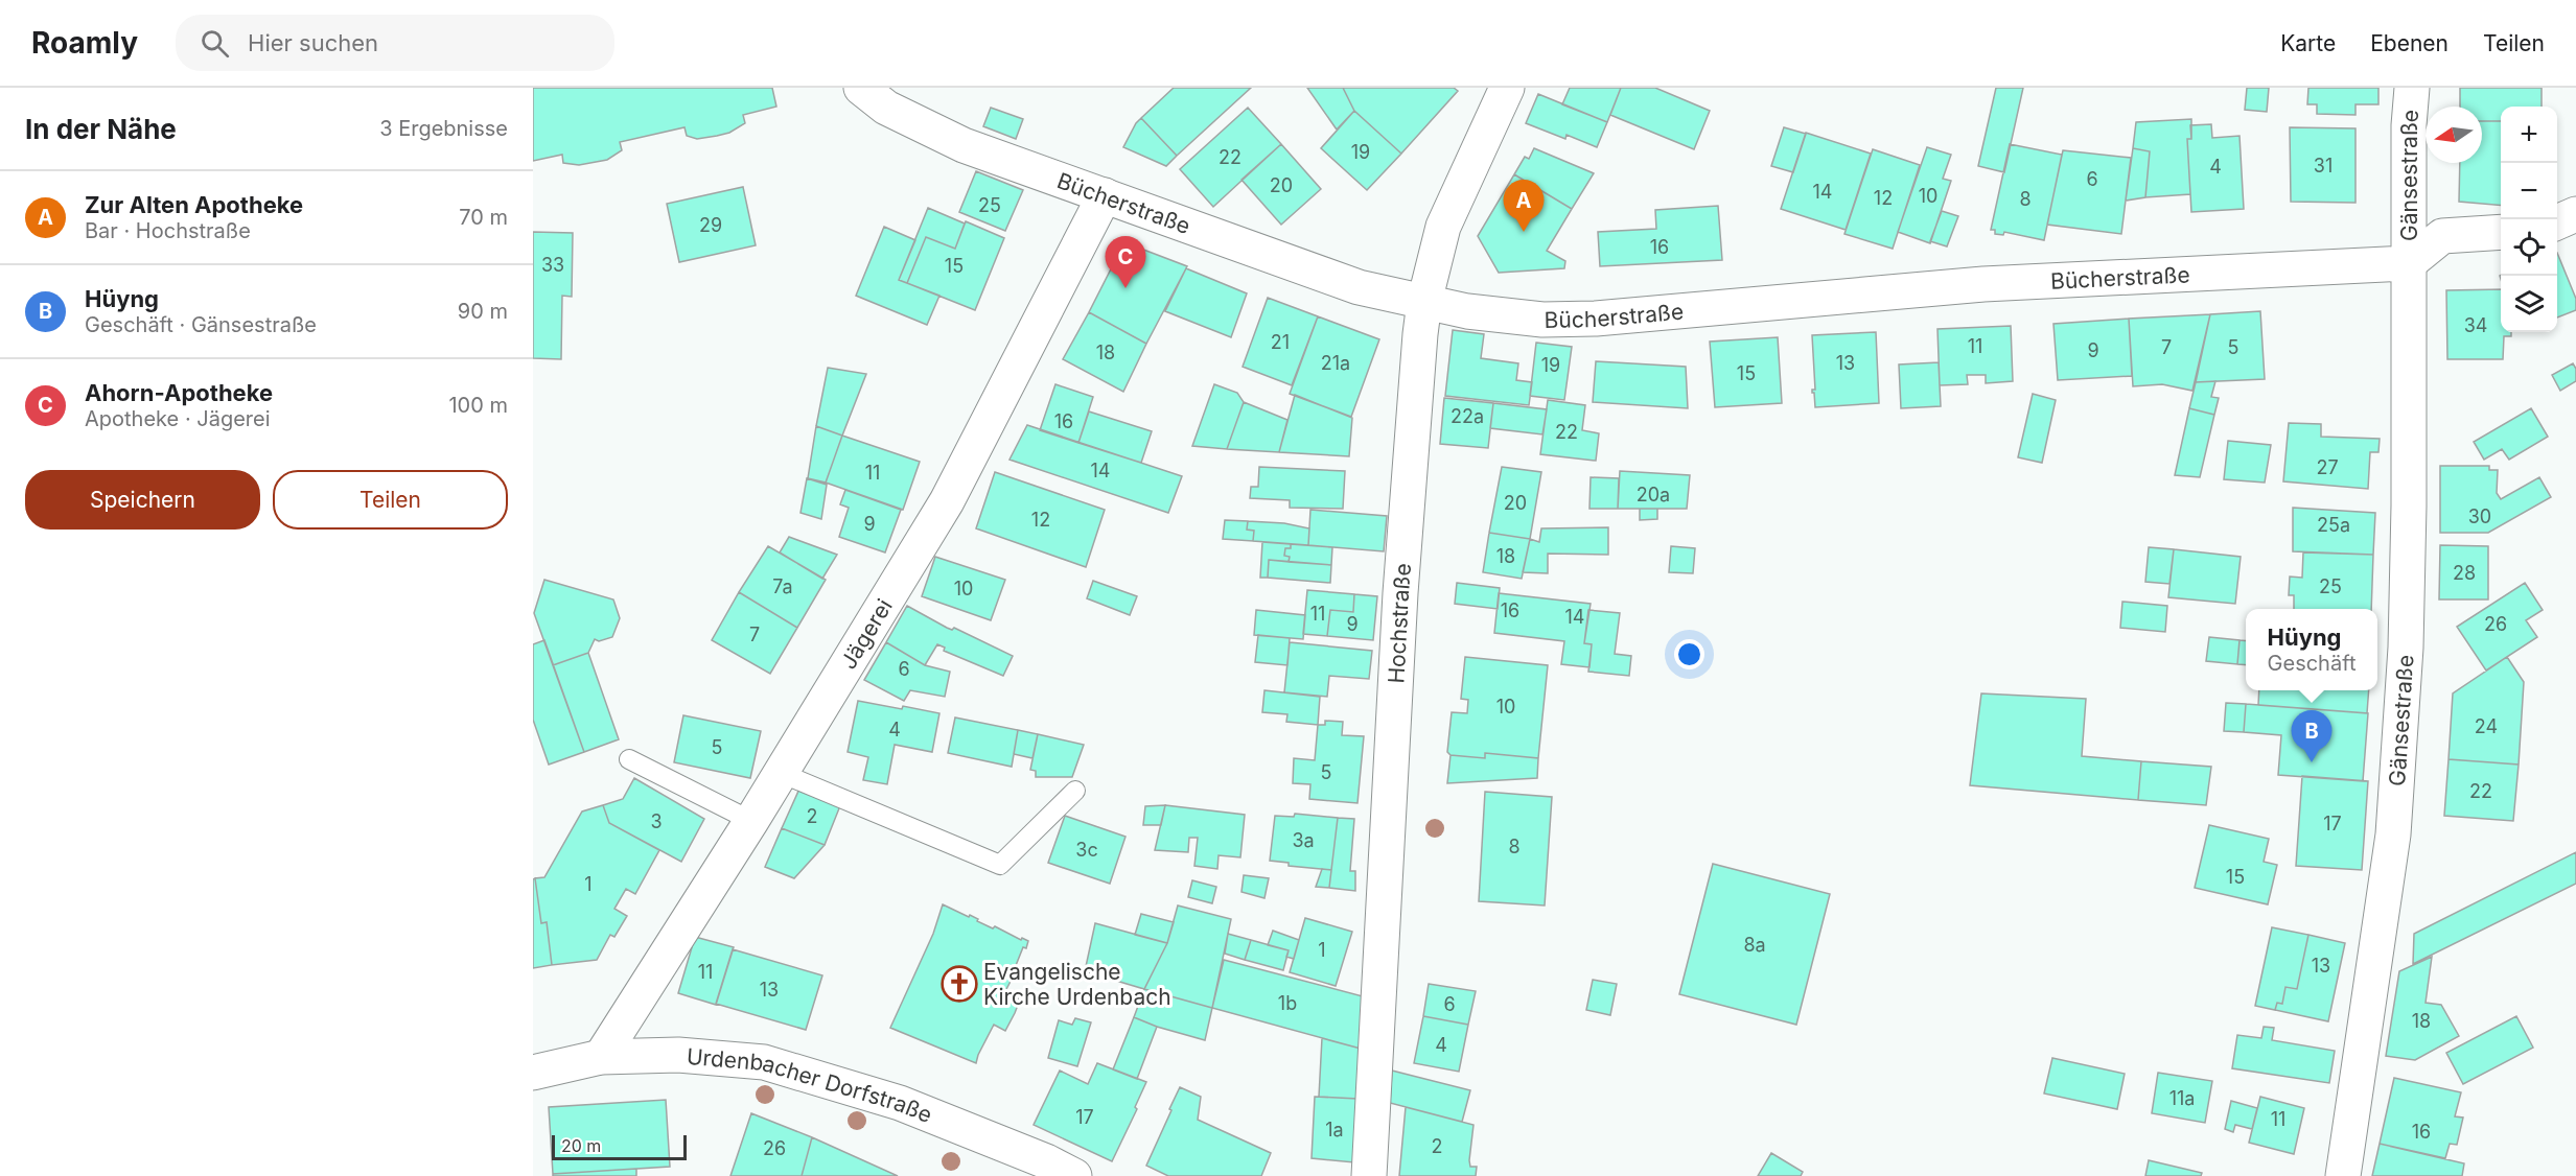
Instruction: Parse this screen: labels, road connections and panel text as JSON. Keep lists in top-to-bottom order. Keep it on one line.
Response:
{"streets":{"street":["Gänsestraße","Bücherstraße","Hochstraße","Jägerei","Urdenbacher Dorfstraße"]},"crossings":[["Gänsestraße","Bücherstraße"],["Bücherstraße","Hochstraße"],["Bücherstraße","Jägerei"],["Jägerei","Urdenbacher Dorfstraße"]],"places":{"church":["Evangelische Kirche Urdenbach"]},"house_numbers":["19","22","31","4","6","20","14","10","12","8","25","29","16","33","15","34","21","11","7","5","9","18","21a","13","19","15","22a","16","22","27","14","11","20a","20","30","12","9","25a","18","28","7a","25","10","16","11","14","9","26","7","6","10","24","4","5","5","22","2","3","17","3a","8","3c","15","1","8a","1","13","11","13","1b","6","18","4","11a","17","11","1a","16","2","26"],"scale_bar":"20 m","north":"left","page":{"header":"Roamly","search":"Hier suchen","nav":["Karte","Ebenen","Teilen"],"heading":["In der Nähe","3 Ergebnisse"],"map_buttons":["+","−"],"list":[{"mark":"A","name":"Zur Alten Apotheke","note":"Bar · Hochstraße","value":"70 m"},{"mark":"B","name":"Hüyng","note":"Geschäft · Gänsestraße","value":"90 m"},{"mark":"C","name":"Ahorn-Apotheke","note":"Apotheke · Jägerei","value":"100 m"}],"pins":["A","C","B"],"buttons":["Speichern","Teilen"],"popup":["Hüyng","Geschäft"],"scale":"20 m"}}
